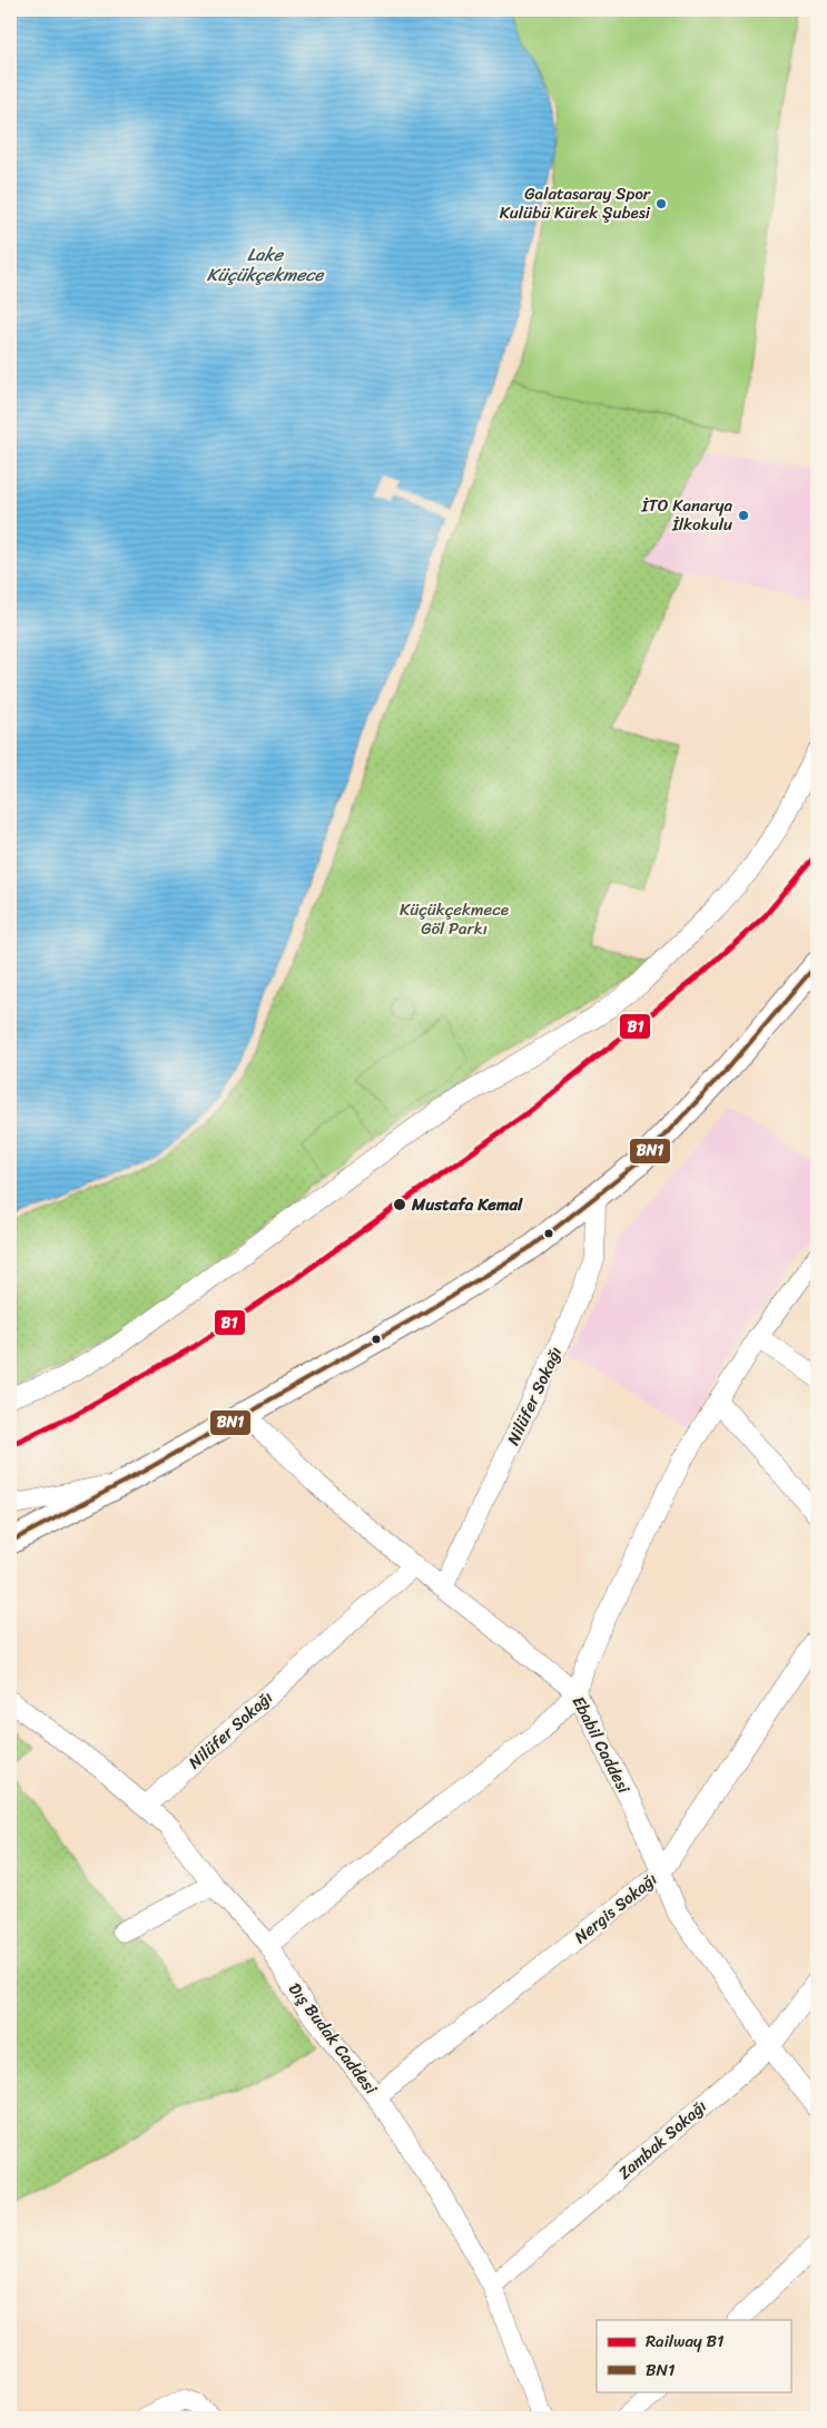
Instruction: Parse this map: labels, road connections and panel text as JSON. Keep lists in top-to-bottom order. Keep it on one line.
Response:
{"streets":{"street":["Nilüfer Sokağı","Ebabil Caddesi","Nergis Sokağı","Dış Budak Caddesi","Zambak Sokağı"]},"crossings":[["Nilüfer Sokağı","Ebabil Caddesi"],["Nilüfer Sokağı","Dış Budak Caddesi"],["Ebabil Caddesi","Nergis Sokağı"],["Ebabil Caddesi","Zambak Sokağı"],["Nergis Sokağı","Dış Budak Caddesi"],["Dış Budak Caddesi","Zambak Sokağı"]],"water":["Lake Küçükçekmece"],"parks":["Küçükçekmece Göl Parkı"],"places":["Galatasaray Spor Kulübü Kürek Şubesi","İTO Kanarya İlkokulu","Mustafa Kemal"],"lines":["rail line B1","transit line BN1"],"legend":["Railway B1","BN1"]}
